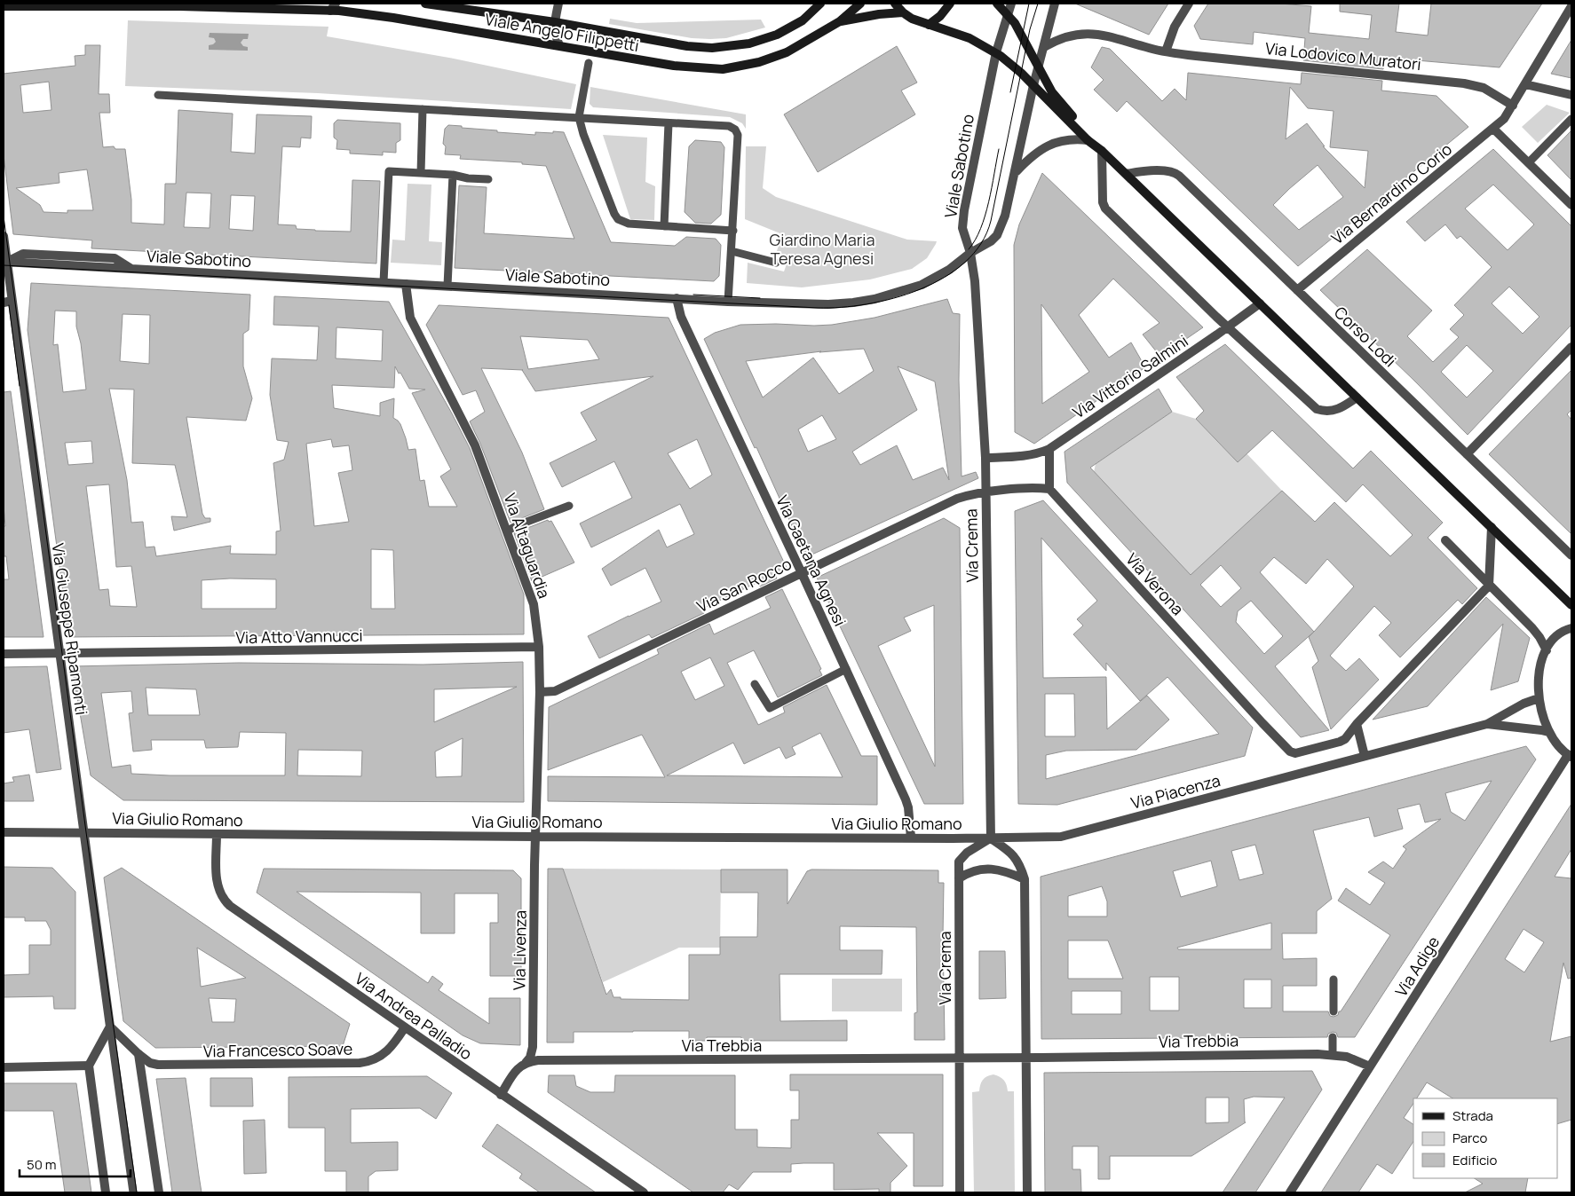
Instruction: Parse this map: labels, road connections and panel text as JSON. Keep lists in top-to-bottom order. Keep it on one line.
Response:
{"streets":{"main road":["Viale Angelo Filippetti"],"street":["Via Lodovico Muratori","Viale Sabotino","Via Bernardino Corio","Corso Lodi","Via Vittorio Salmini","Via Altaguardia","Via Crema","Via Gaetana Agnesi","Via Verona","Via San Rocco","Via Giuseppe Ripamonti","Via Atto Vannucci","Via Piacenza","Via Giulio Romano","Via Livenza","Via Adige","Via Andrea Palladio","Via Trebbia","Via Francesco Soave"]},"crossings":[["Via Lodovico Muratori","Viale Sabotino"],["Via Lodovico Muratori","Via Bernardino Corio"],["Viale Sabotino","Via Altaguardia"],["Viale Sabotino","Via Crema"],["Viale Sabotino","Via Gaetana Agnesi"],["Viale Sabotino","Via Giuseppe Ripamonti"],["Via Bernardino Corio","Corso Lodi"],["Via Vittorio Salmini","Via Crema"],["Via Altaguardia","Via San Rocco"],["Via Altaguardia","Via Atto Vannucci"],["Via Altaguardia","Via Giulio Romano"],["Via Altaguardia","Via Livenza"],["Via Crema","Via San Rocco"],["Via Crema","Via Piacenza"],["Via Crema","Via Giulio Romano"],["Via Crema","Via Trebbia"],["Via Gaetana Agnesi","Via San Rocco"],["Via Gaetana Agnesi","Via Giulio Romano"],["Via Giuseppe Ripamonti","Via Atto Vannucci"],["Via Giuseppe Ripamonti","Via Giulio Romano"],["Via Piacenza","Via Giulio Romano"],["Via Giulio Romano","Via Livenza"],["Via Giulio Romano","Via Andrea Palladio"],["Via Livenza","Via Trebbia"],["Via Adige","Via Trebbia"],["Via Andrea Palladio","Via Francesco Soave"]],"parks":["Giardino Maria Teresa Agnesi"],"legend":["Strada","Parco","Edificio"],"scale_bar":"50 m"}
